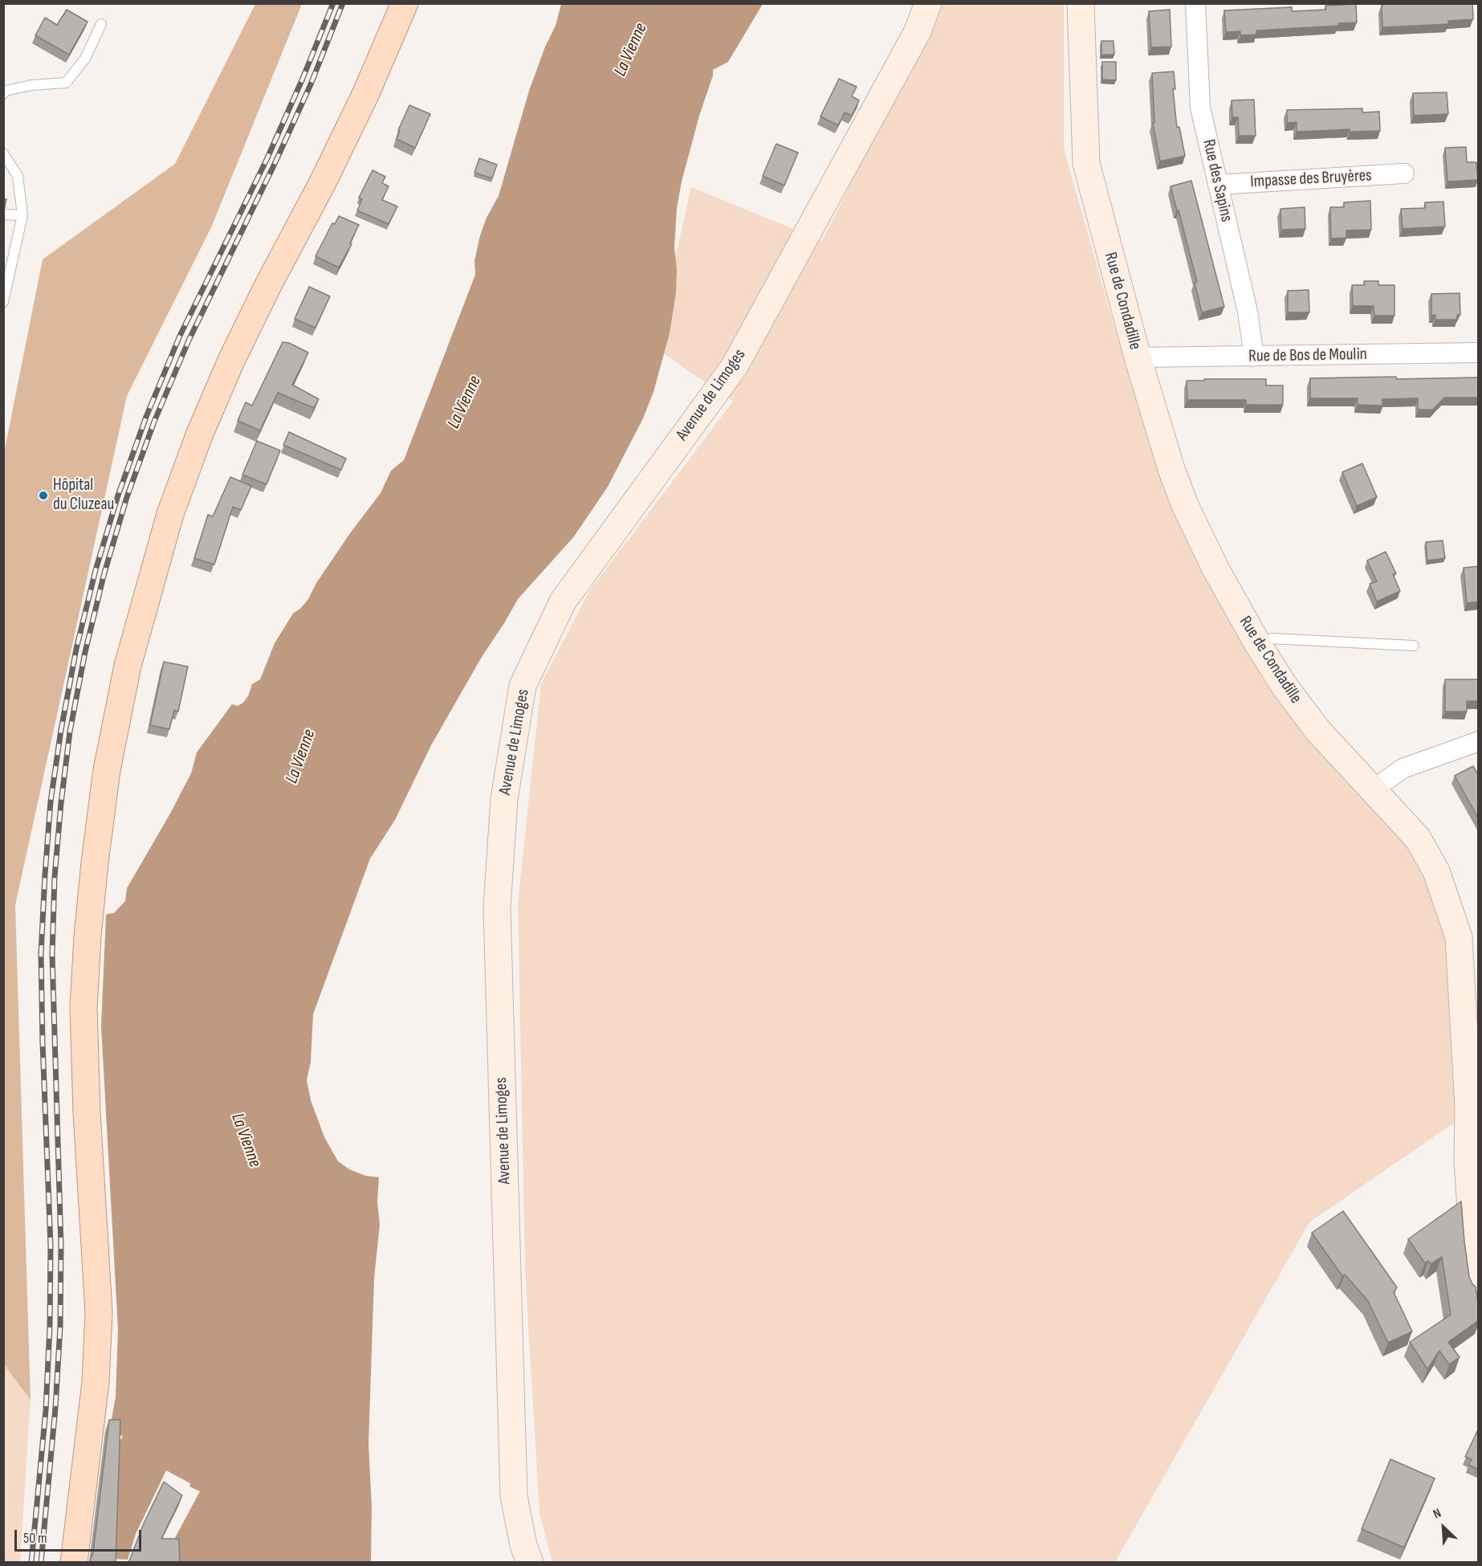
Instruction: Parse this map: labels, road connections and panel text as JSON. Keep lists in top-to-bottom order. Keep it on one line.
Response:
{"streets":{"main road":["Rue de Condadille","Avenue de Limoges"],"street":["Impasse des Bruyères","Rue des Sapins","Rue de Bos de Moulin"]},"crossings":[["Impasse des Bruyères","Rue des Sapins"],["Rue des Sapins","Rue de Bos de Moulin"],["Rue de Condadille","Rue de Bos de Moulin"]],"water":["La Vienne"],"places":["Hôpital du Cluzeau"],"scale_bar":"50 m","north":"top left"}
